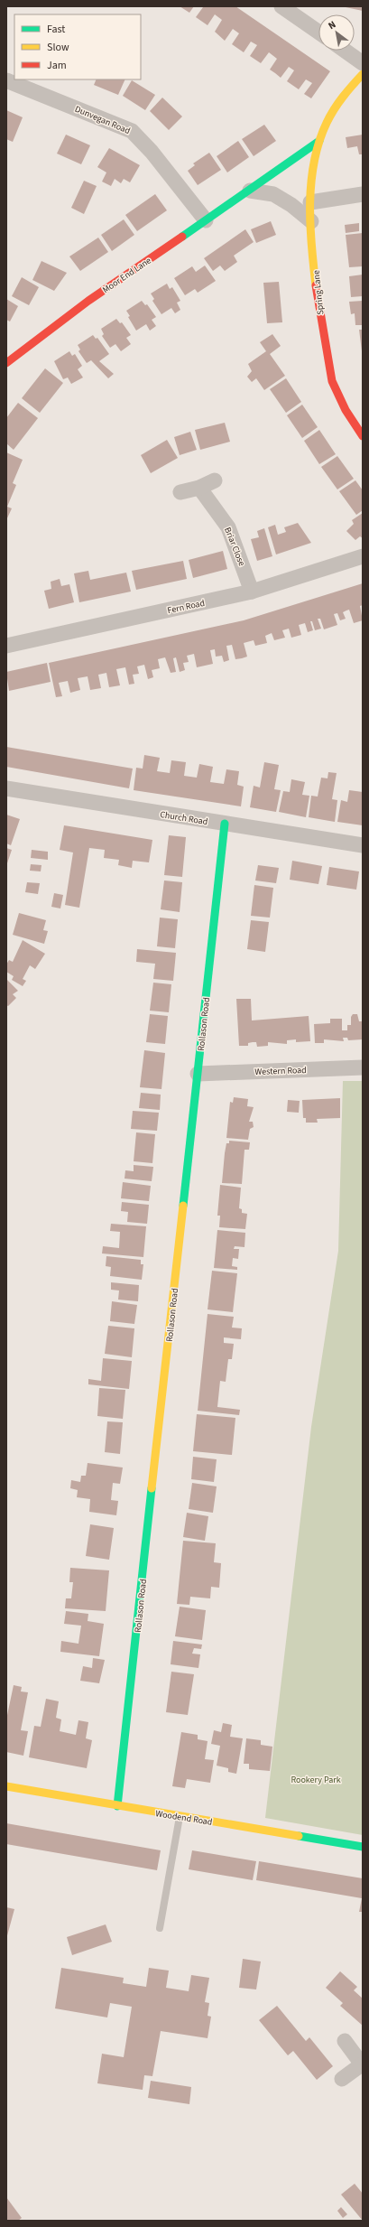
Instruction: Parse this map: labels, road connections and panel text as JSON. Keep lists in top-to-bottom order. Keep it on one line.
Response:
{"streets":{"street":["Dunvegan Road","Moor End Lane","Spring Lane","Briar Close","Fern Road","Church Road","Rollason Road","Western Road","Woodend Road"]},"crossings":[["Dunvegan Road","Moor End Lane"],["Moor End Lane","Spring Lane"],["Briar Close","Fern Road"],["Church Road","Rollason Road"],["Rollason Road","Western Road"],["Rollason Road","Woodend Road"]],"parks":["Rookery Park"],"legend":["Fast","Slow","Jam"],"north":"top left"}
